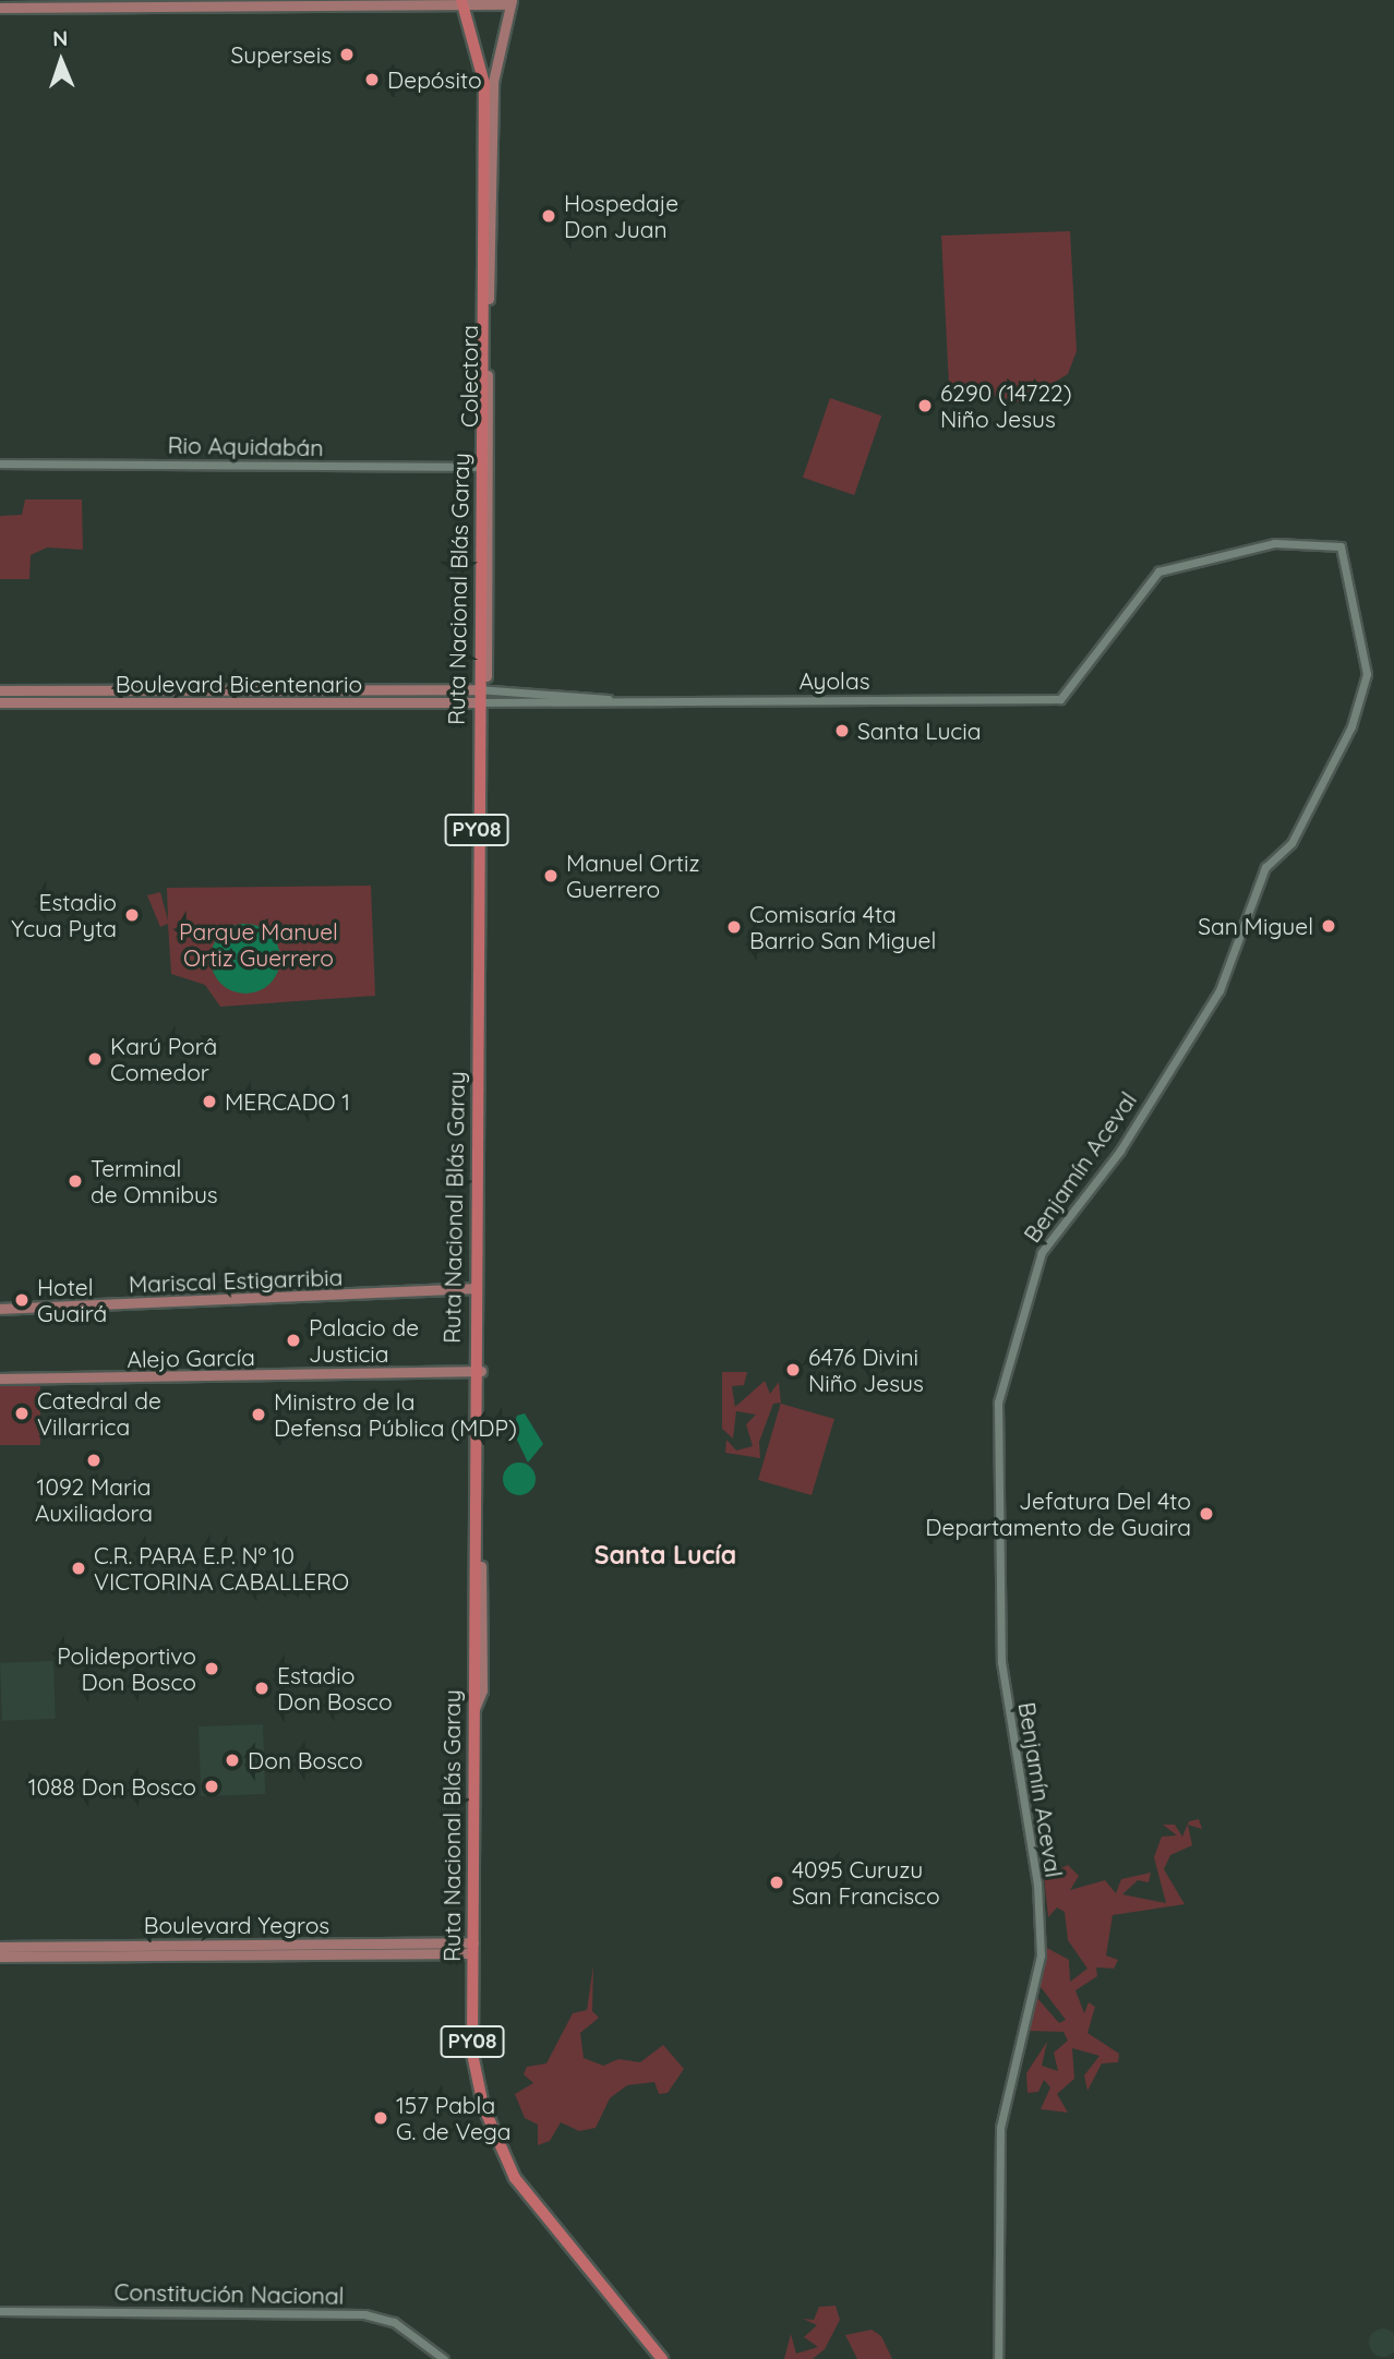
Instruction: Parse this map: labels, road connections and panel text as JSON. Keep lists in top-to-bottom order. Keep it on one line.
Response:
{"streets":{"highway":["Ruta Nacional Blás Garay","PY08"],"main road":["Colectora","Boulevard Bicentenario","Mariscal Estigarribia","Alejo García","Boulevard Yegros"],"street":["Rio Aquidabán","Ayolas","Benjamín Aceval","Constitución Nacional"]},"crossings":[["Colectora","Rio Aquidabán"],["Colectora","Ruta Nacional Blás Garay"],["Rio Aquidabán","Ruta Nacional Blás Garay"],["Ruta Nacional Blás Garay","Ayolas"],["Ruta Nacional Blás Garay","Boulevard Bicentenario"],["Ruta Nacional Blás Garay","Mariscal Estigarribia"],["Ruta Nacional Blás Garay","Alejo García"],["Ruta Nacional Blás Garay","Boulevard Yegros"],["Ayolas","Boulevard Bicentenario"],["Ayolas","Benjamín Aceval"]],"districts":["Santa Lucía"],"parks":["Parque Manuel Ortiz Guerrero"],"places":["Superseis","Depósito","Hospedaje Don Juan","6290 (14722) Niño Jesus","Santa Lucia","Manuel Ortiz Guerrero","Estadio Ycua Pyta","San Miguel","Comisaría 4ta Barrio San Miguel","Karú Porâ Comedor","MERCADO 1","Terminal de Omnibus","Hotel Guairá","Palacio de Justicia","6476 Divini Niño Jesus","Catedral de Villarrica","Ministro de la Defensa Pública (MDP)","1092 Maria Auxiliadora","Jefatura Del 4to Departamento de Guaira","C.R. PARA E.P. Nº 10 VICTORINA CABALLERO","Polideportivo Don Bosco","Estadio Don Bosco","Don Bosco","1088 Don Bosco","4095 Curuzu San Francisco","157 Pabla G. de Vega"],"north":"top"}
